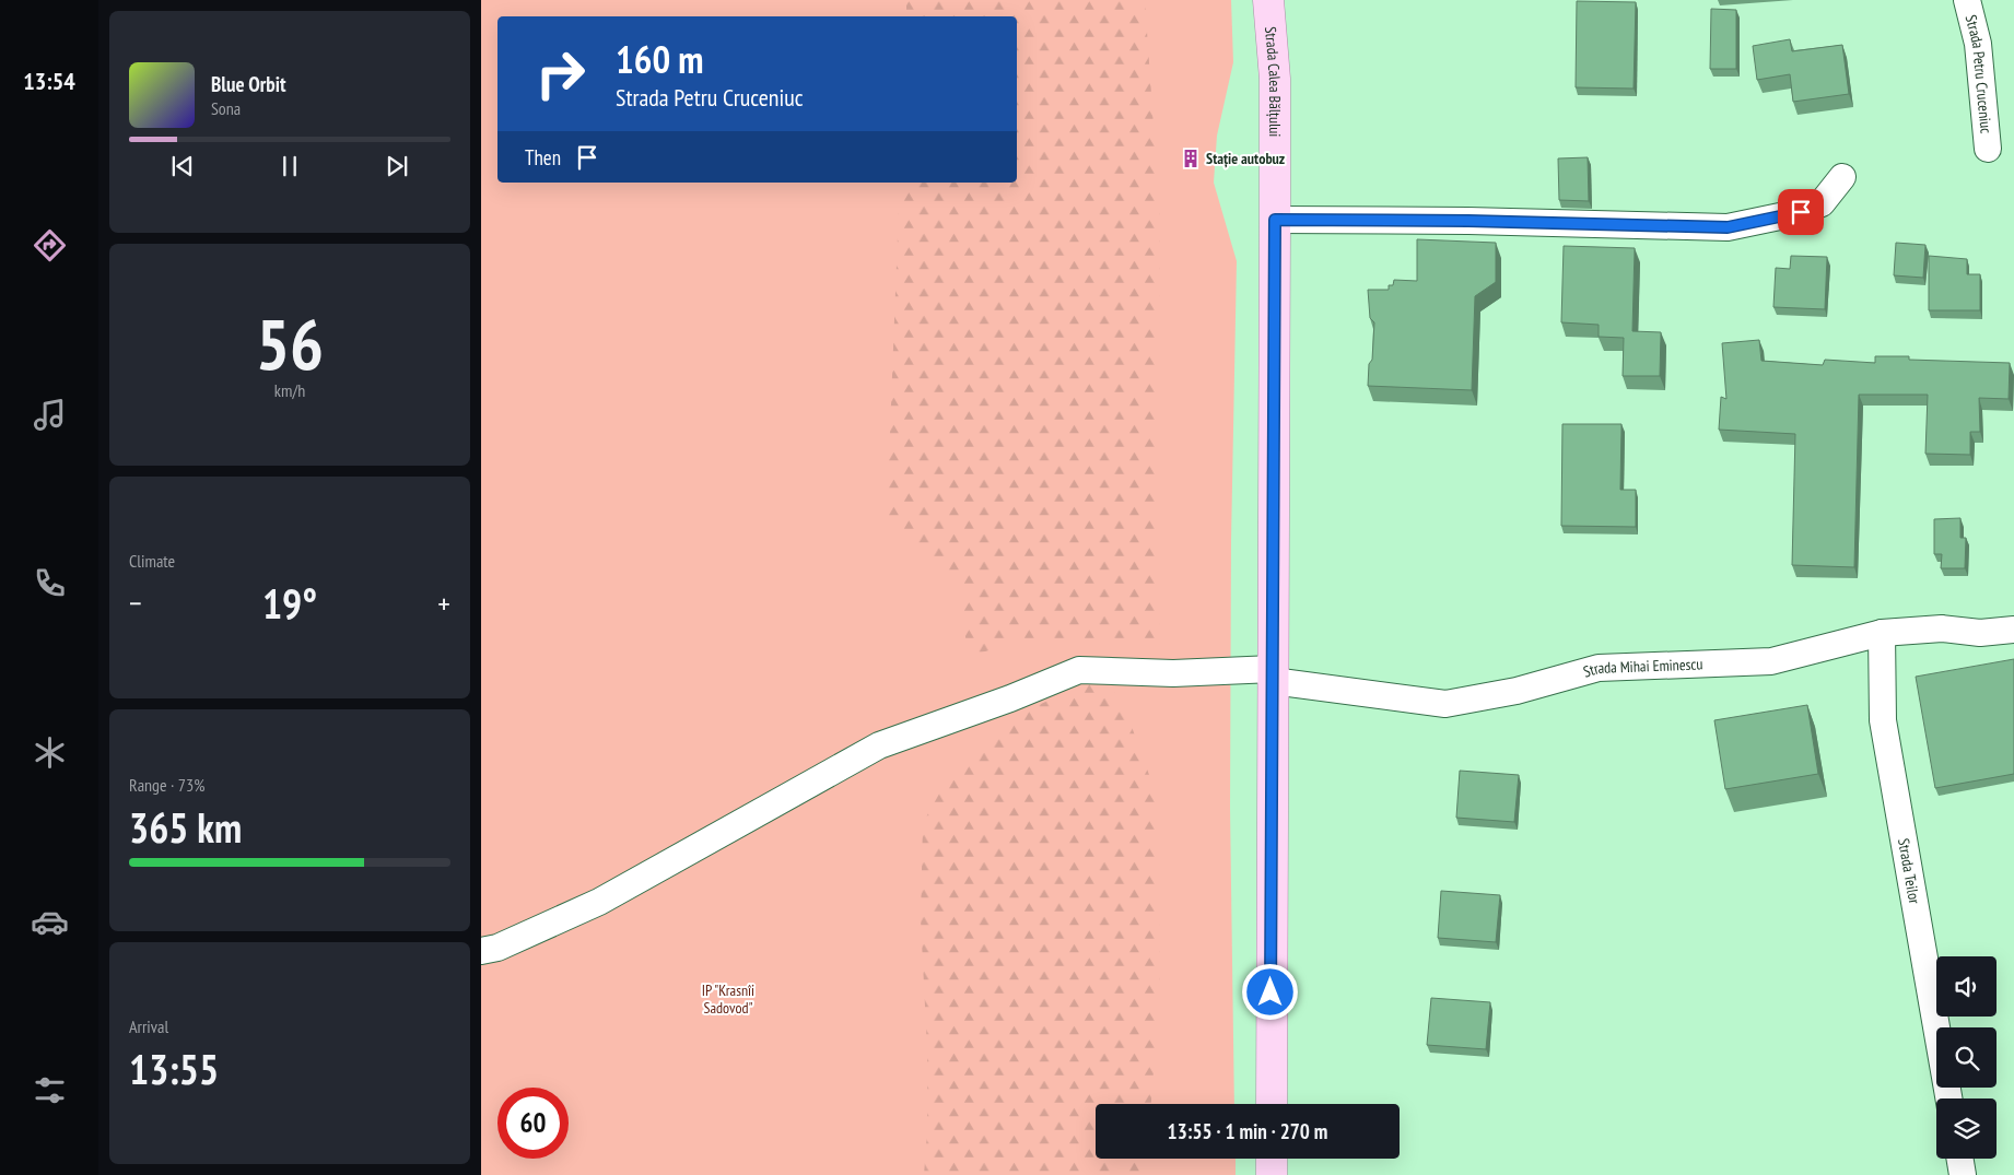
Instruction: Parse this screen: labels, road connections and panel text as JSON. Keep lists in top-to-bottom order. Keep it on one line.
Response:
{"streets":{"main road":["Strada Calea Bălțului"],"street":["Strada Petru Cruceniuc","Strada Mihai Eminescu","Strada Teilor"]},"crossings":[["Strada Calea Bălțului","Strada Mihai Eminescu"],["Strada Mihai Eminescu","Strada Teilor"]],"parks":["IP \"Krasnîi Sadovod\""],"places":{"building":["Stație autobuz"]},"page":{"tabs":"13:54","turn":["160 m","Strada Petru Cruceniuc"],"song":["Blue Orbit","Sona"],"then":"Then","tile":[["56","km/h"],"Climate",["Range · 73%","365 km"],["Arrival","13:55"]],"heat":["−","19°","+"],"limit":"60","trip":"13:55 · 1 min · 270 m"}}
